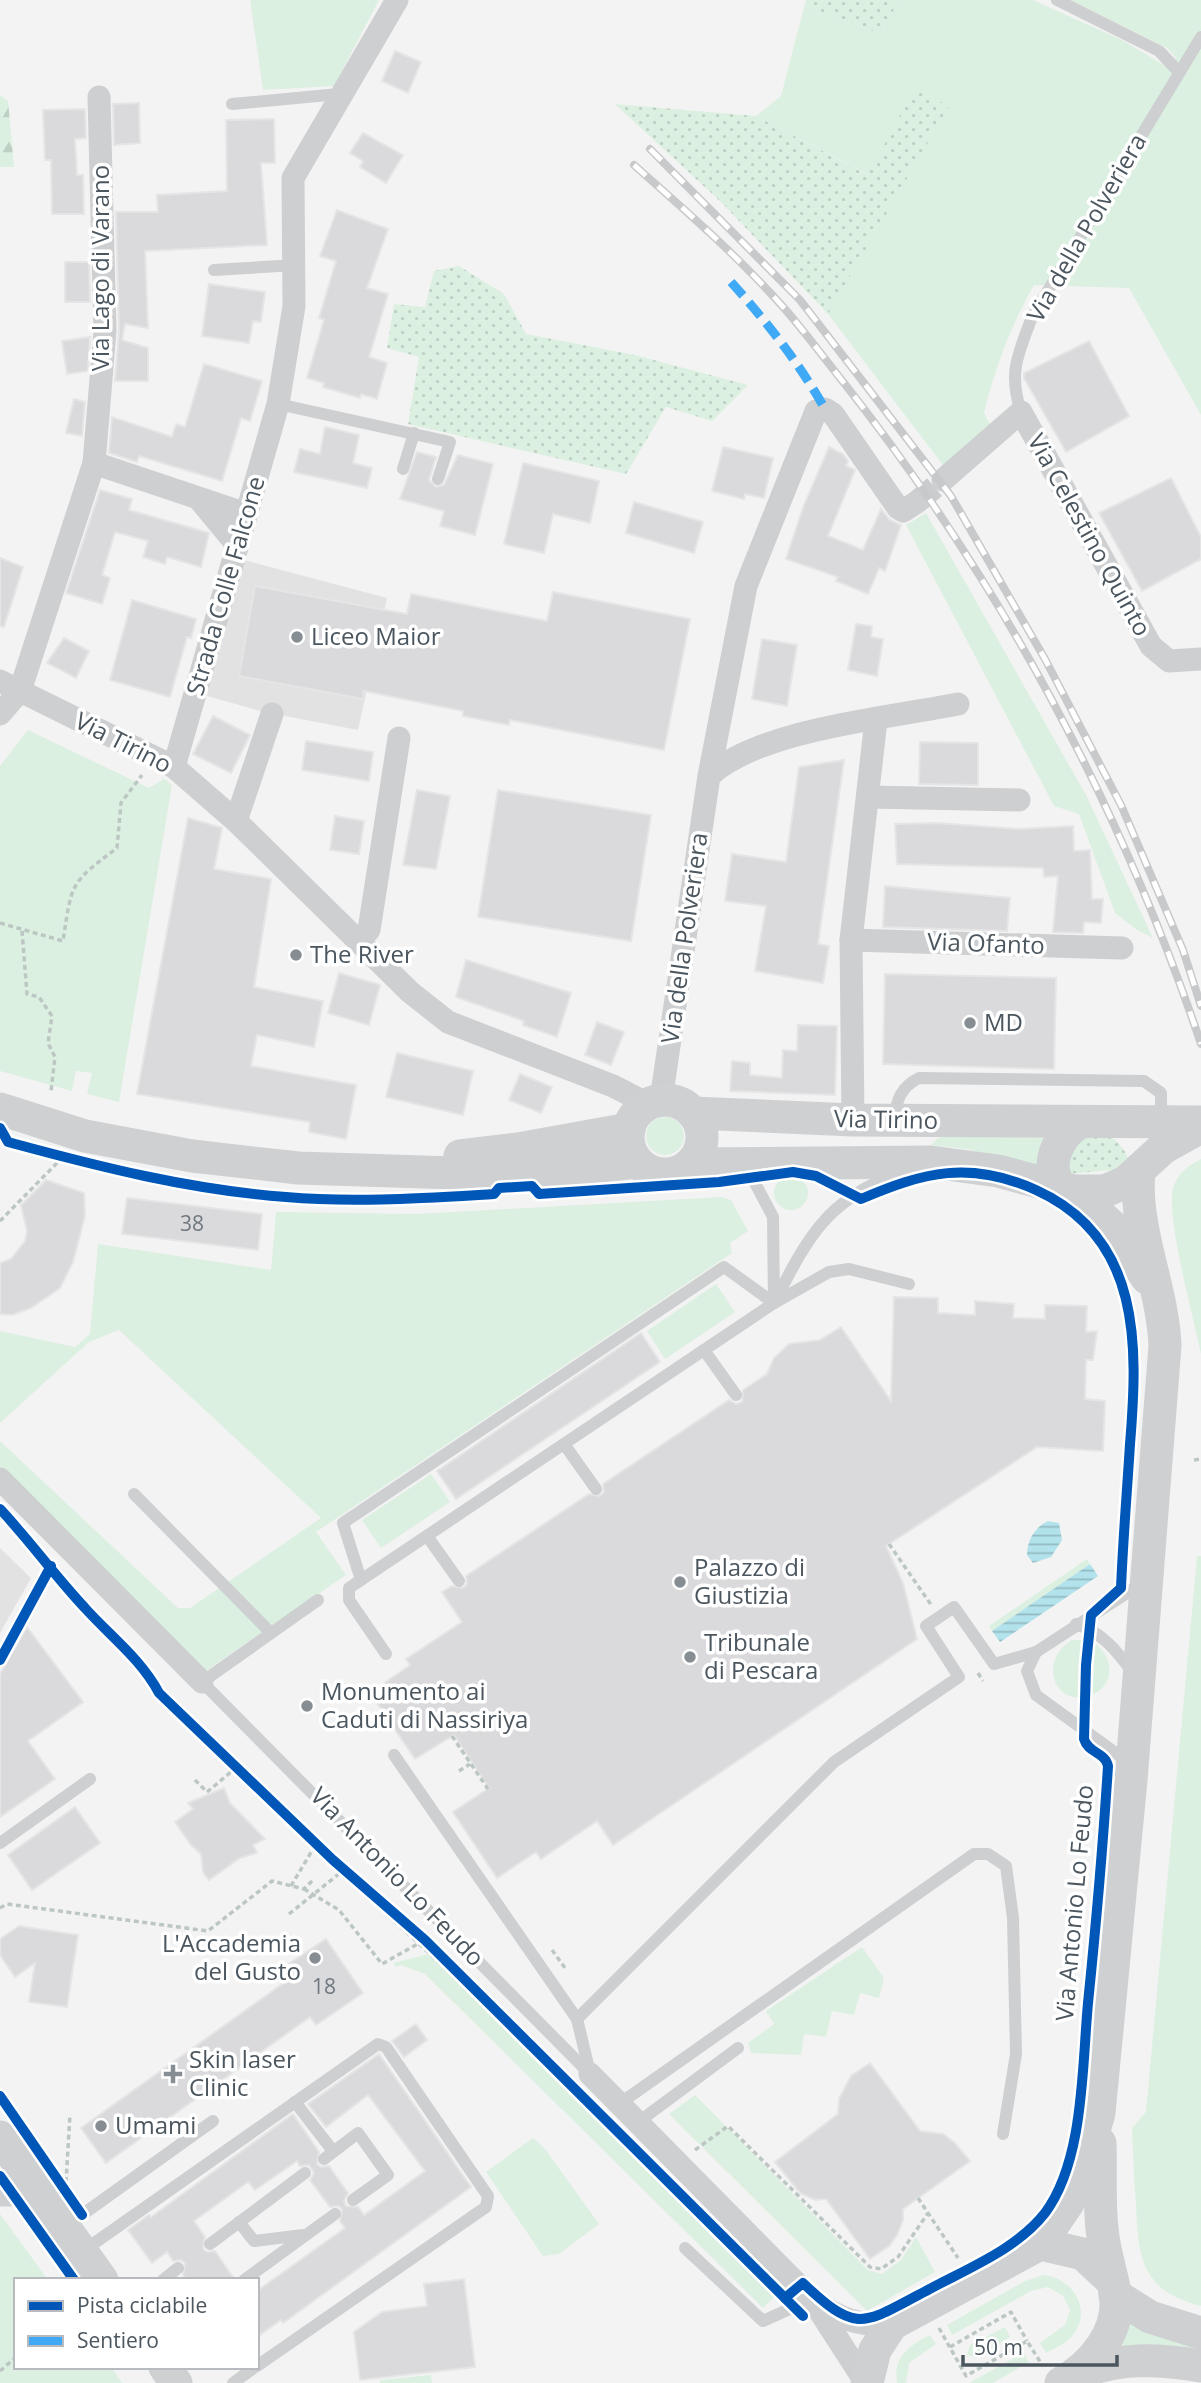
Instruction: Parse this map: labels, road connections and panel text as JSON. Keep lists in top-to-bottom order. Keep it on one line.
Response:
{"streets":{"street":["Via della Polveriera","Via Lago di Varano","Via Celestino Quinto","Strada Colle Falcone","Via Tirino","Via Ofanto","Via Antonio Lo Feudo"]},"crossings":[["Via della Polveriera","Via Celestino Quinto"],["Via della Polveriera","Via Tirino"],["Via Lago di Varano","Via Tirino"],["Strada Colle Falcone","Via Tirino"],["Via Tirino","Via Antonio Lo Feudo"]],"places":{"other":["Liceo Maior","The River","MD","Palazzo di Giustizia","Tribunale di Pescara","Monumento ai Caduti di Nassiriya","L'Accademia del Gusto","Umami"],"health":["Skin laser Clinic"]},"house_numbers":["38","18"],"legend":["Pista ciclabile","Sentiero"],"scale_bar":"50 m"}
